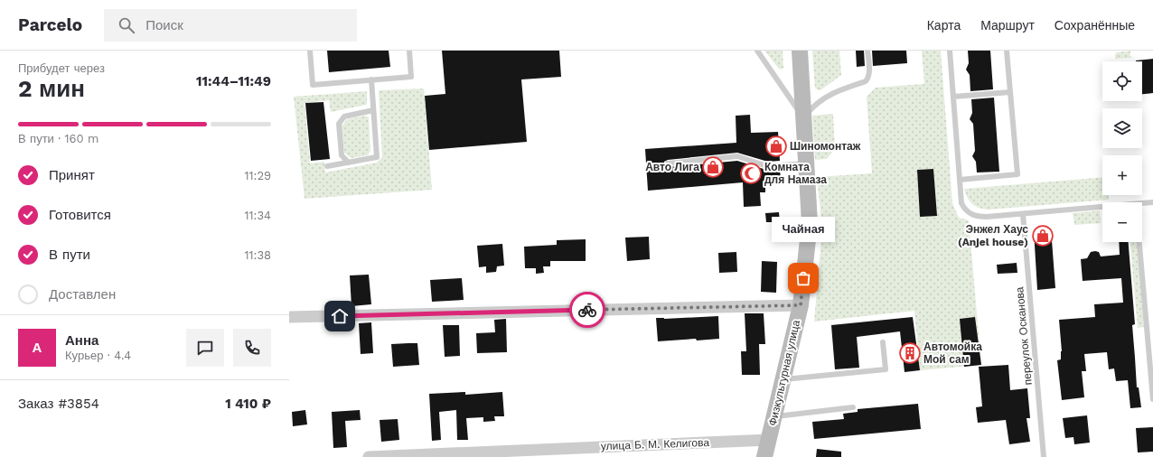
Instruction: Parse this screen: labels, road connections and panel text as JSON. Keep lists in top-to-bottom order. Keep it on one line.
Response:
{"streets":{"main road":["Физкультурная улица"],"street":["улица Б. М. Келигова"],"lane":["переулок Осканова"]},"crossings":[["Физкультурная улица","улица Б. М. Келигова"]],"places":{"shop":["Шиномонтаж","Авто Лига","Энжел Хаус (Anjel house)"],"mosque":["Комната для Намаза"],"other":["Чайная"],"building":["Автомойка Мой сам"]},"page":{"header":"Parcelo","search":"Поиск","nav":["Карта","Маршрут","Сохранённые"],"heading":["2 мин","Прибудет через","11:44–11:49"],"panel":["Анна","Курьер · 4.4","Заказ #3854","1 410 ₽"],"map_buttons":["+","−"],"bar":"В пути · 160 m","list":[["Принят","11:29"],["Готовится","11:34"],["В пути","11:38"],"Доставлен"],"bubble":"Чайная","round":"А"}}
